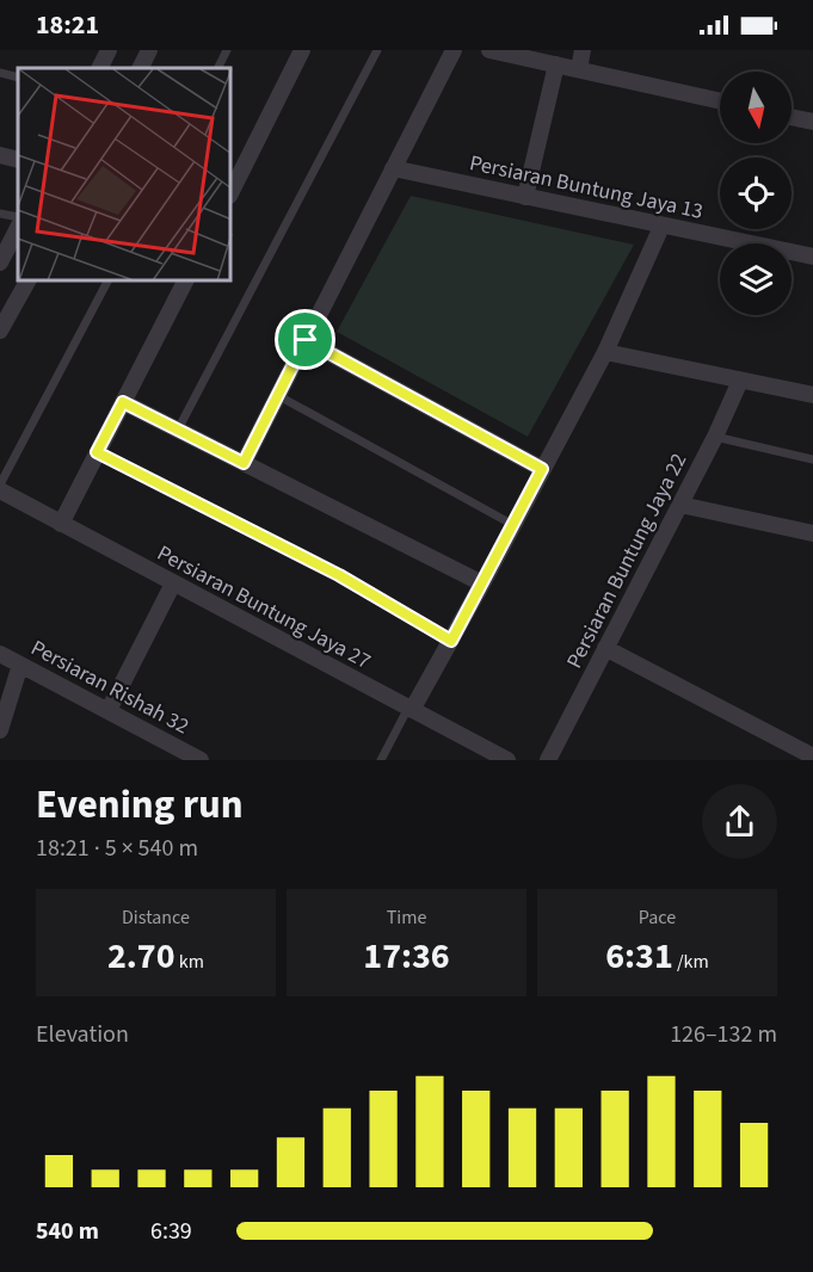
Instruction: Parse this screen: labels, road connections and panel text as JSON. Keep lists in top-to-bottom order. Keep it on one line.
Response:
{"streets":{"street":["Persiaran Buntung Jaya 13","Persiaran Buntung Jaya 22","Persiaran Buntung Jaya 27","Persiaran Rishah 32"]},"north":"bottom","page":{"status":"18:21","heading":["Evening run","18:21 · 5 × 540 m"],"stats":[["Distance","2.70 km"],["Time","17:36"],["Pace","6:31 /km"]],"chart":["Elevation","126–132 m"],"list":[{"name":"540 m","note":"6:39"}]}}
